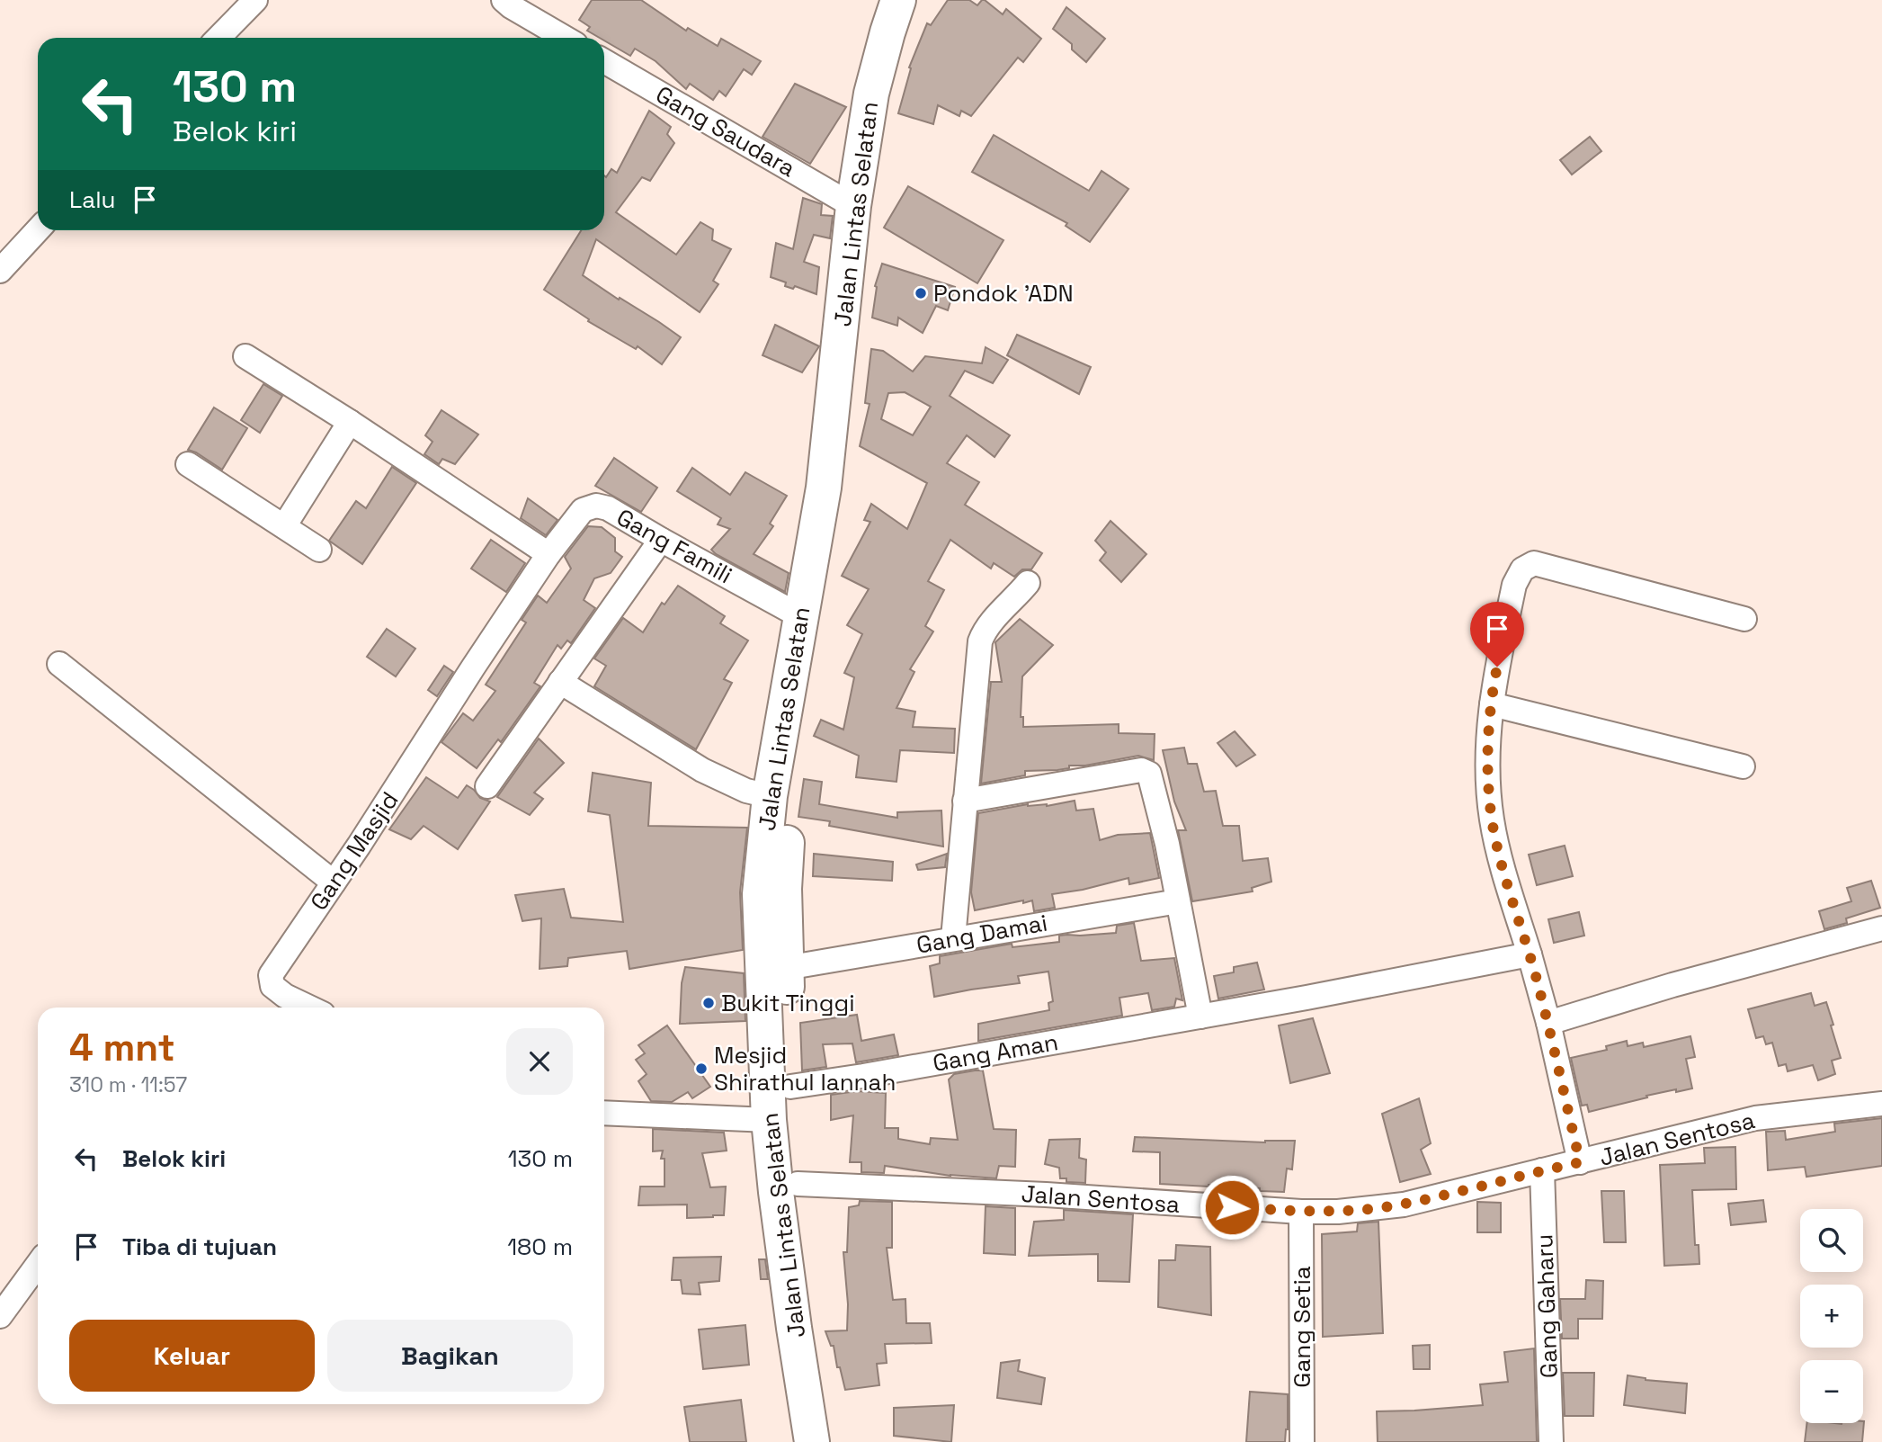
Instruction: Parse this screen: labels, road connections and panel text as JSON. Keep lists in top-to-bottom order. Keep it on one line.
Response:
{"streets":{"highway":["Jalan Lintas Selatan"],"street":["Gang Saudara","Gang Famili","Gang Masjid","Gang Damai","Gang Aman","Jalan Sentosa","Gang Gaharu","Gang Setia"]},"crossings":[["Gang Saudara","Jalan Lintas Selatan"],["Jalan Lintas Selatan","Gang Famili"],["Jalan Lintas Selatan","Gang Damai"],["Jalan Lintas Selatan","Gang Aman"],["Jalan Lintas Selatan","Jalan Sentosa"],["Gang Famili","Gang Masjid"],["Jalan Sentosa","Gang Gaharu"],["Jalan Sentosa","Gang Setia"]],"places":["Pondok 'ADN","Bukit Tinggi","Mesjid Shirathul Iannah"],"page":{"turn":["130 m","Belok kiri"],"then":"Lalu","heading":["4 mnt","310 m · 11:57"],"list":[{"name":"Belok kiri","value":"130 m"},{"name":"Tiba di tujuan","value":"180 m"}],"map_buttons":["+","−"],"buttons":["Keluar","Bagikan"]}}
